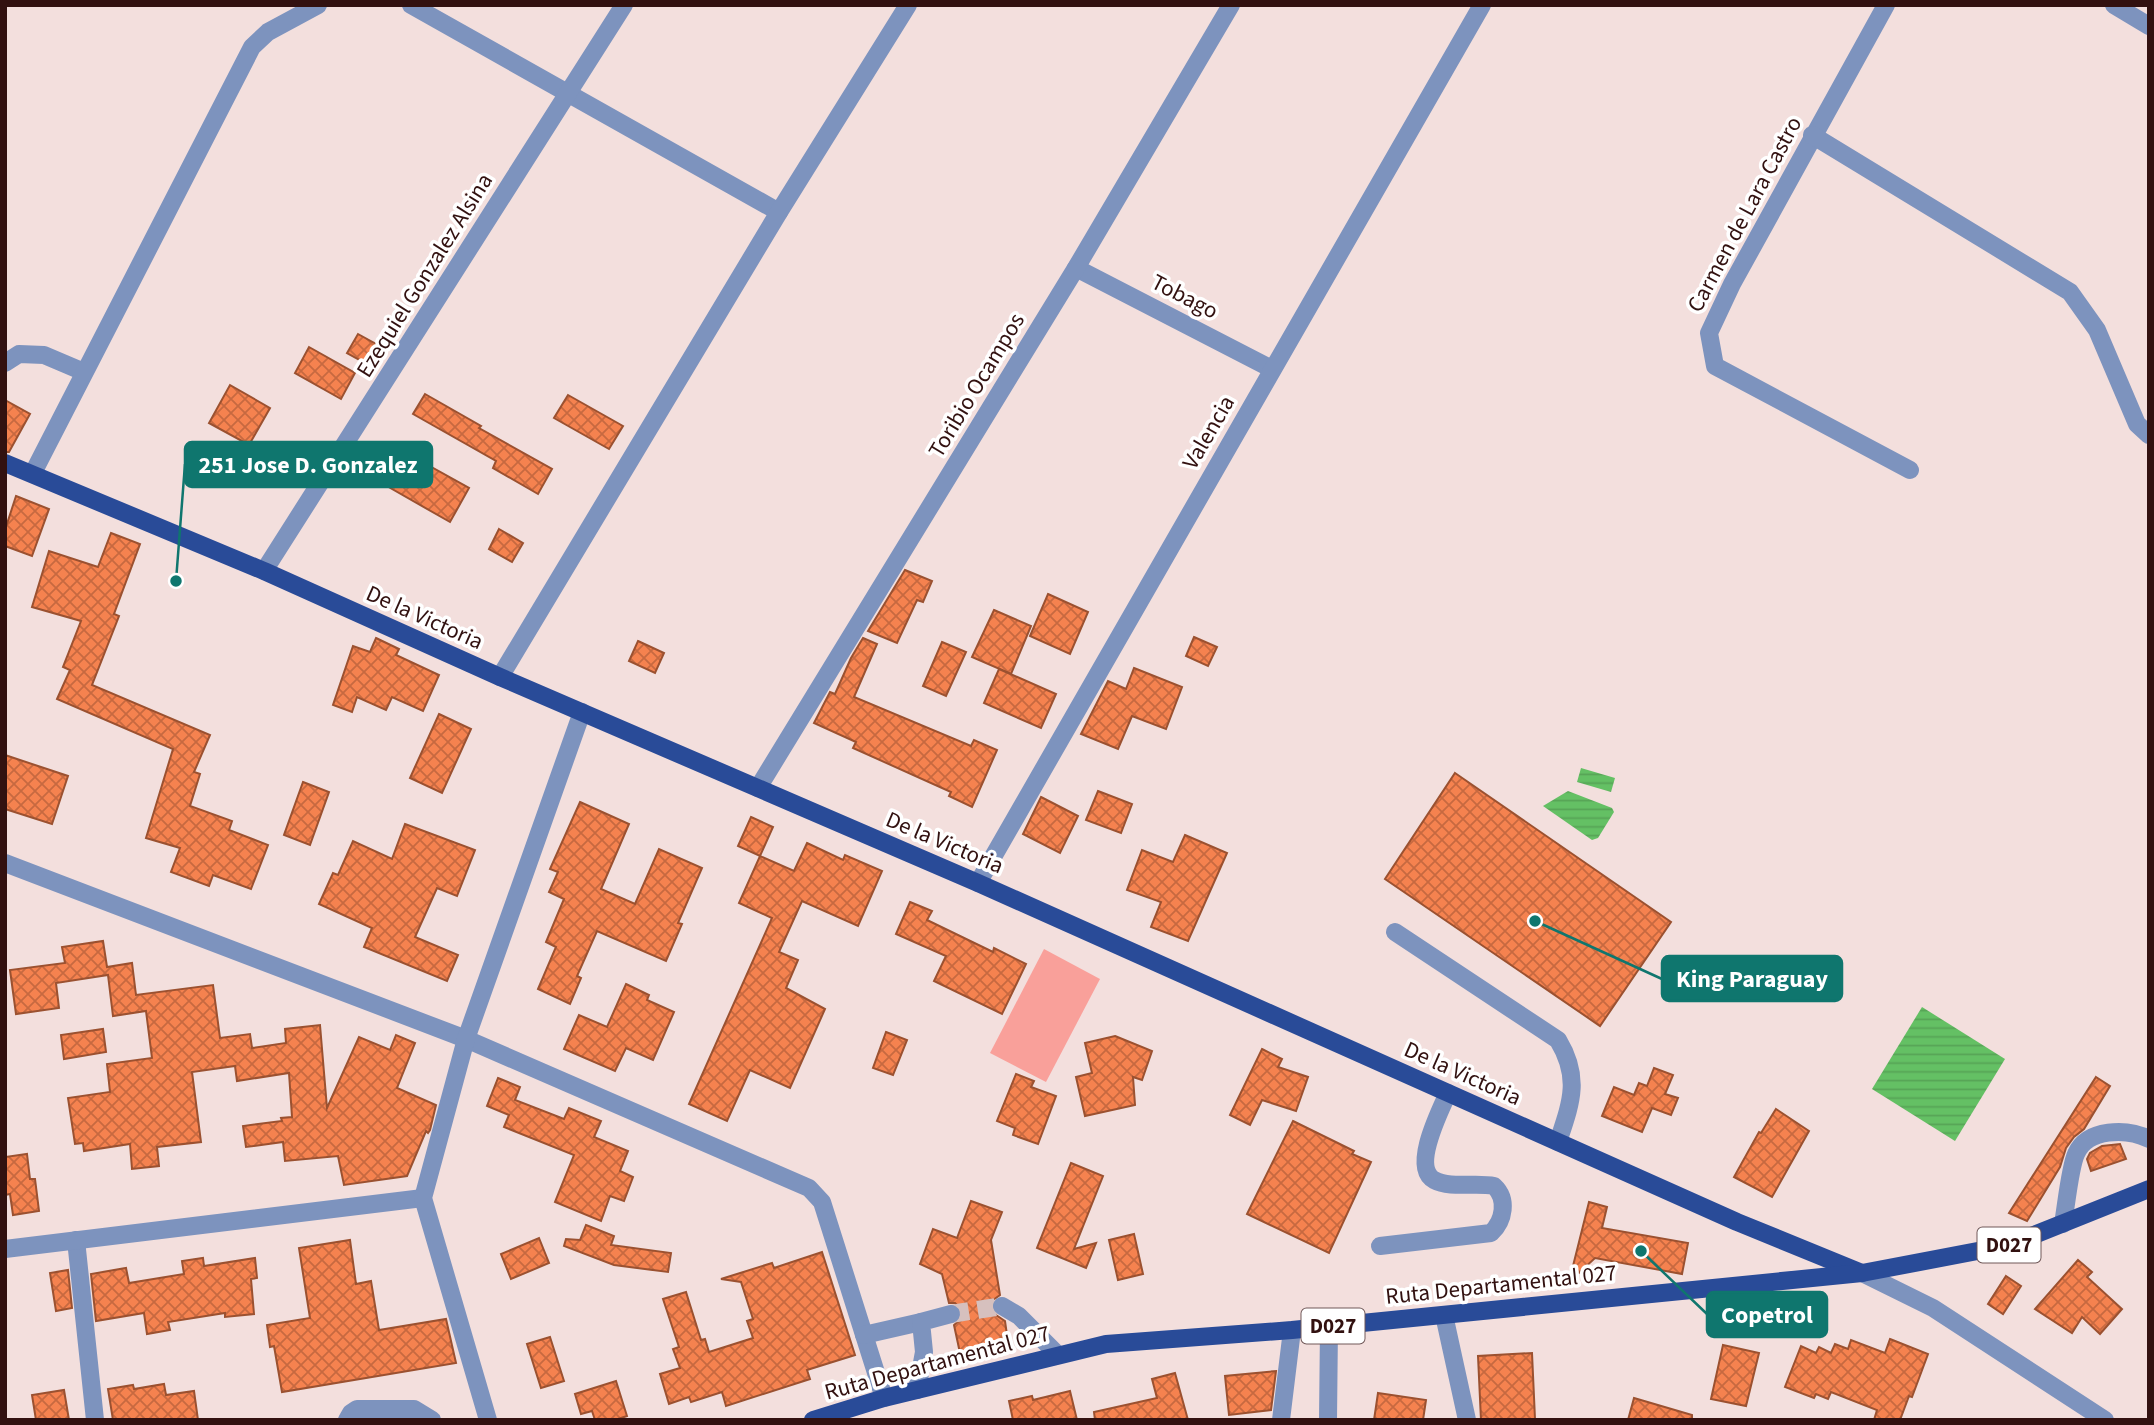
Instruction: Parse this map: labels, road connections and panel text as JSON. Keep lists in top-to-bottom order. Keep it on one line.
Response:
{"streets":{"main road":["De la Victoria","D027","Ruta Departamental 027"],"street":["Carmen de Lara Castro","Ezequiel Gonzalez Alsina","Tobago","Toribio Ocampos","Valencia"]},"crossings":[["Ezequiel Gonzalez Alsina","De la Victoria"],["Tobago","Toribio Ocampos"],["Tobago","Valencia"],["Toribio Ocampos","De la Victoria"],["Valencia","De la Victoria"],["De la Victoria","Ruta Departamental 027"]],"places":["251 Jose D. Gonzalez","King Paraguay","Copetrol"]}
